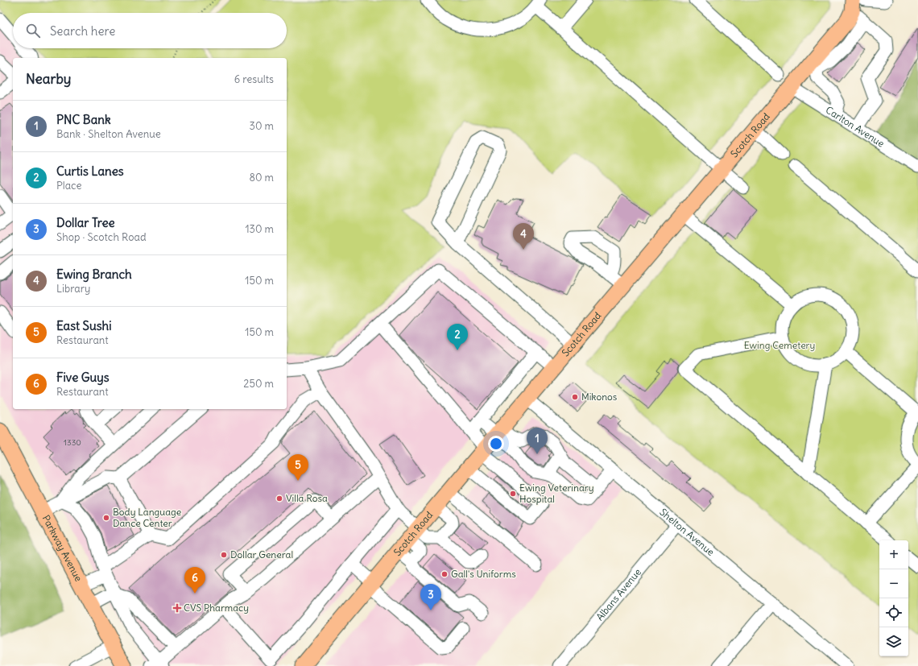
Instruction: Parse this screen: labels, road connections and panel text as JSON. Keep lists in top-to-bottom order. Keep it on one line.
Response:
{"streets":{"main road":["Scotch Road","Parkway Avenue"],"street":["Carlton Avenue","Shelton Avenue","Albans Avenue"]},"crossings":[["Carlton Avenue","Scotch Road"],["Scotch Road","Shelton Avenue"],["Shelton Avenue","Albans Avenue"]],"parks":["Ewing Cemetery"],"places":{"other":["Mikonos","Ewing Veterinary Hospital","Villa Rosa","Body Language Dance Center","Dollar General","Gall's Uniforms"],"health":["CVS Pharmacy"]},"house_numbers":["1330"],"page":{"search":"Search here","heading":["Nearby","6 results"],"list":[{"mark":"1","name":"PNC Bank","note":"Bank · Shelton Avenue","value":"30 m"},{"mark":"2","name":"Curtis Lanes","note":"Place","value":"80 m"},{"mark":"3","name":"Dollar Tree","note":"Shop · Scotch Road","value":"130 m"},{"mark":"4","name":"Ewing Branch","note":"Library","value":"150 m"},{"mark":"5","name":"East Sushi","note":"Restaurant","value":"150 m"},{"mark":"6","name":"Five Guys","note":"Restaurant","value":"250 m"}],"pins":["4","2","1","5","6","3"],"map_buttons":["+","−"]}}
